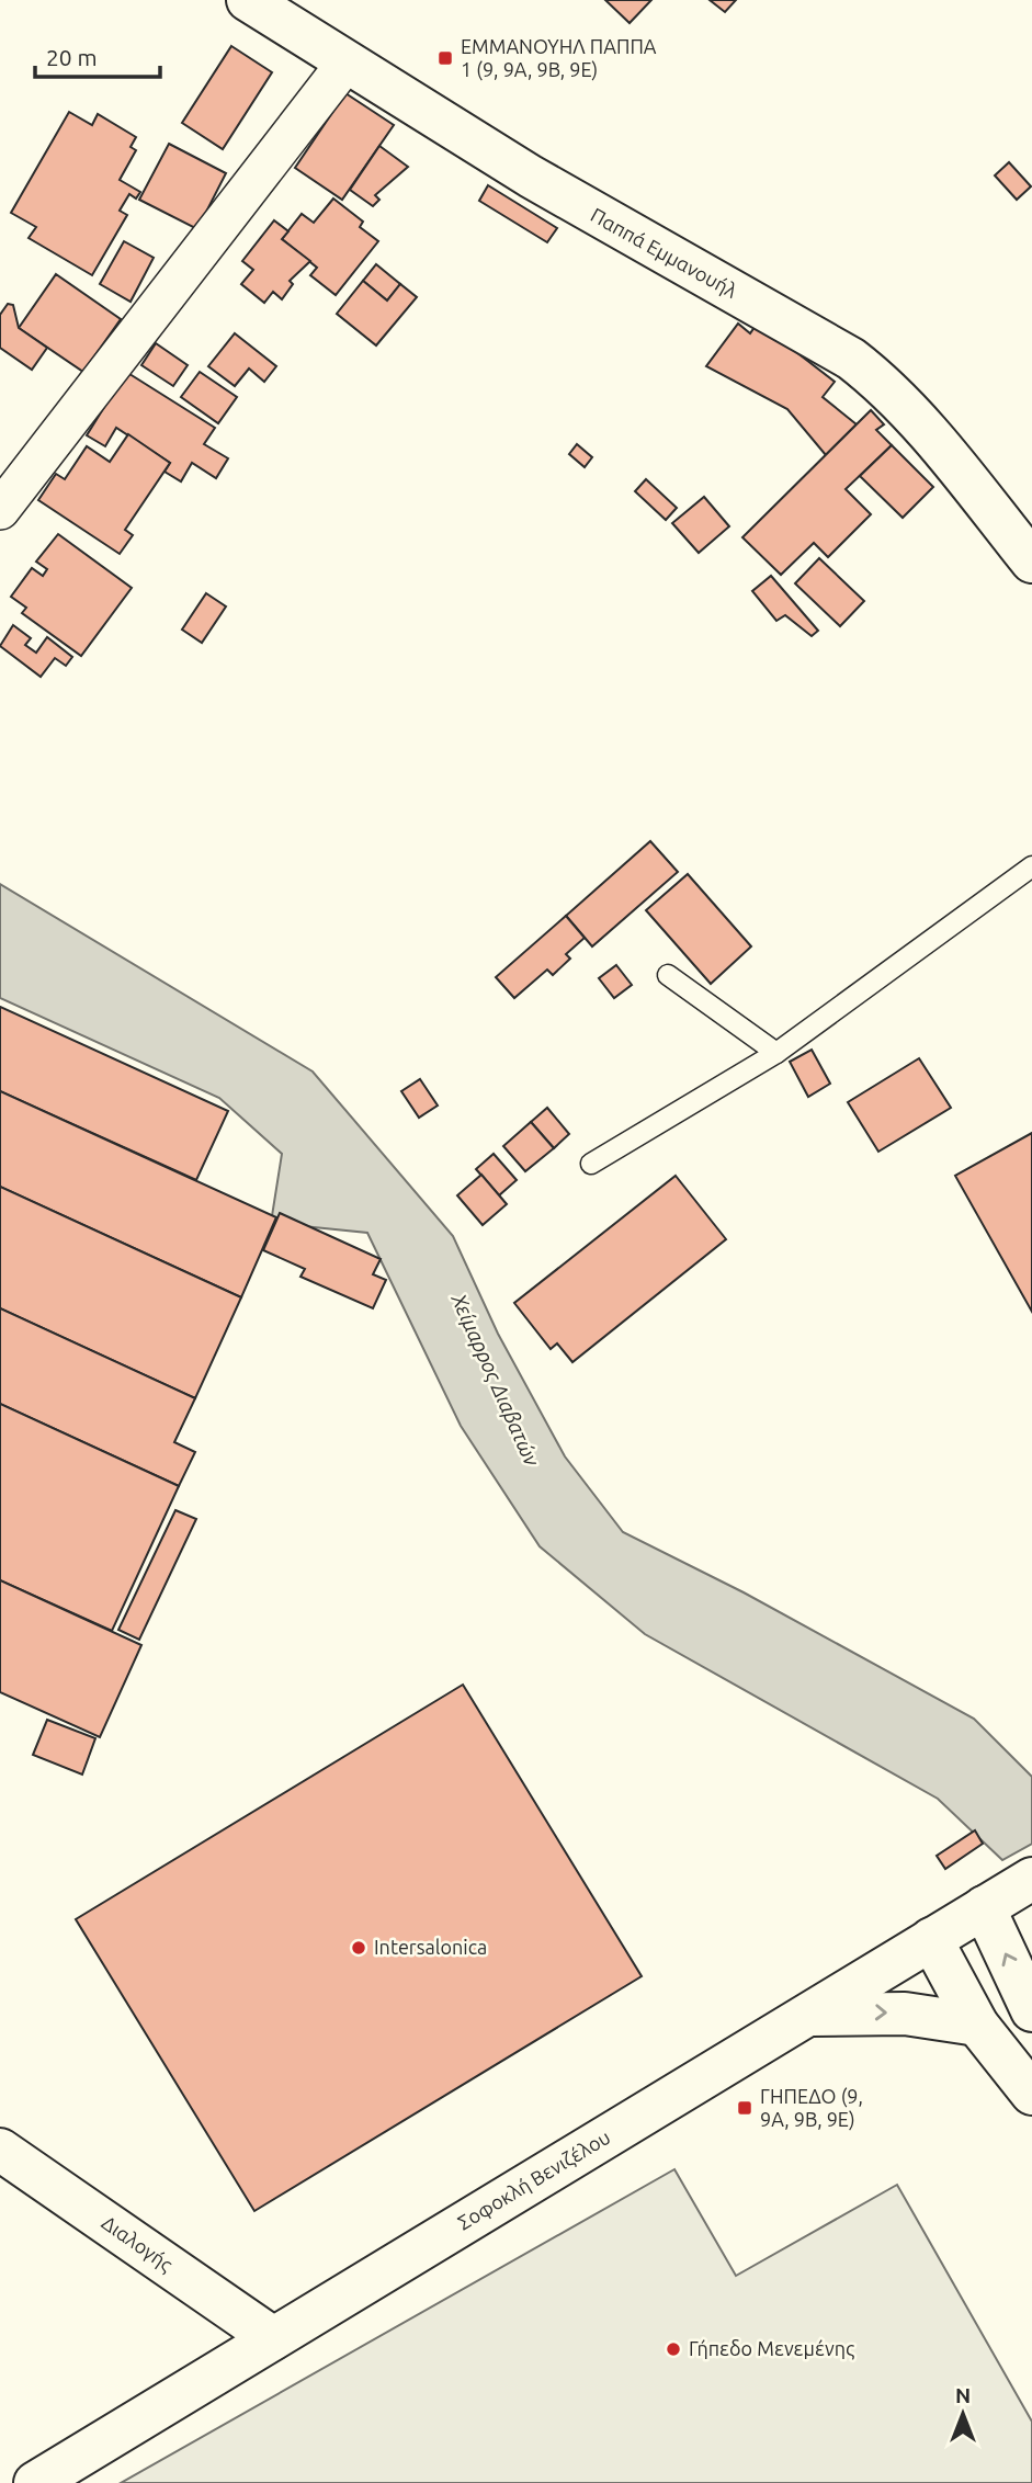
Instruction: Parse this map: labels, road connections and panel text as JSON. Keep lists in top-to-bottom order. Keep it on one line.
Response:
{"streets":{"street":["Παππά Εμμανουήλ","Σοφοκλή Βενιζέλου","Διαλογής"]},"crossings":[["Σοφοκλή Βενιζέλου","Διαλογής"]],"water":["Χείμαρρος Διαβατών"],"places":{"transit":["ΕΜΜΑΝΟΥΗΛ ΠΑΠΠΑ 1 (9, 9Α, 9Β, 9Ε)","ΓΗΠΕΔΟ (9, 9Α, 9Β, 9Ε)"],"other":["Intersalonica","Γήπεδο Μενεμένης"]},"scale_bar":"20 m","north":"top"}
